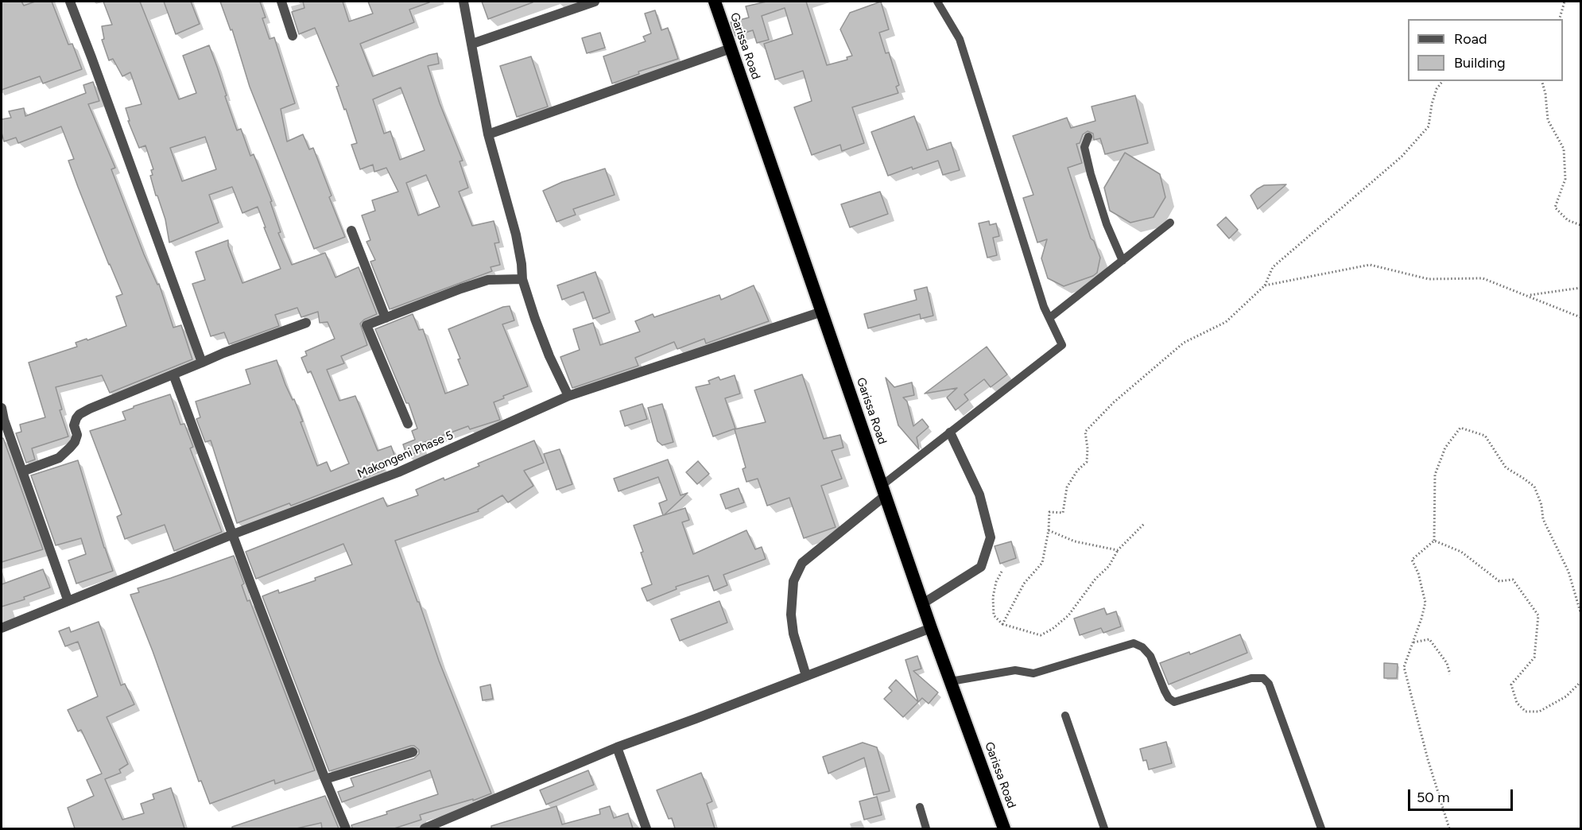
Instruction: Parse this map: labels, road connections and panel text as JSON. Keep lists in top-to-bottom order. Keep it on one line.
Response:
{"streets":{"highway":["Garissa Road"],"street":["Makongeni Phase 5"]},"crossings":[["Garissa Road","Makongeni Phase 5"]],"legend":["Road","Building"],"scale_bar":"50 m"}
